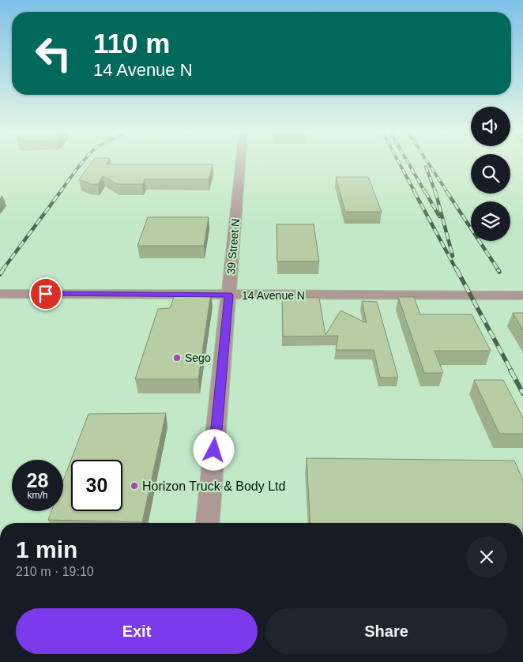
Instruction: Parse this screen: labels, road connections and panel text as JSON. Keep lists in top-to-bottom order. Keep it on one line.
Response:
{"streets":{"street":["39 Street N","14 Avenue N"]},"crossings":[["39 Street N","14 Avenue N"]],"places":["Sego","Horizon Truck & Body Ltd"],"page":{"turn":["110 m","14 Avenue N"],"speed":"28 km/h","limit":"30","heading":["1 min","210 m · 19:10"],"buttons":["Exit","Share"]}}
